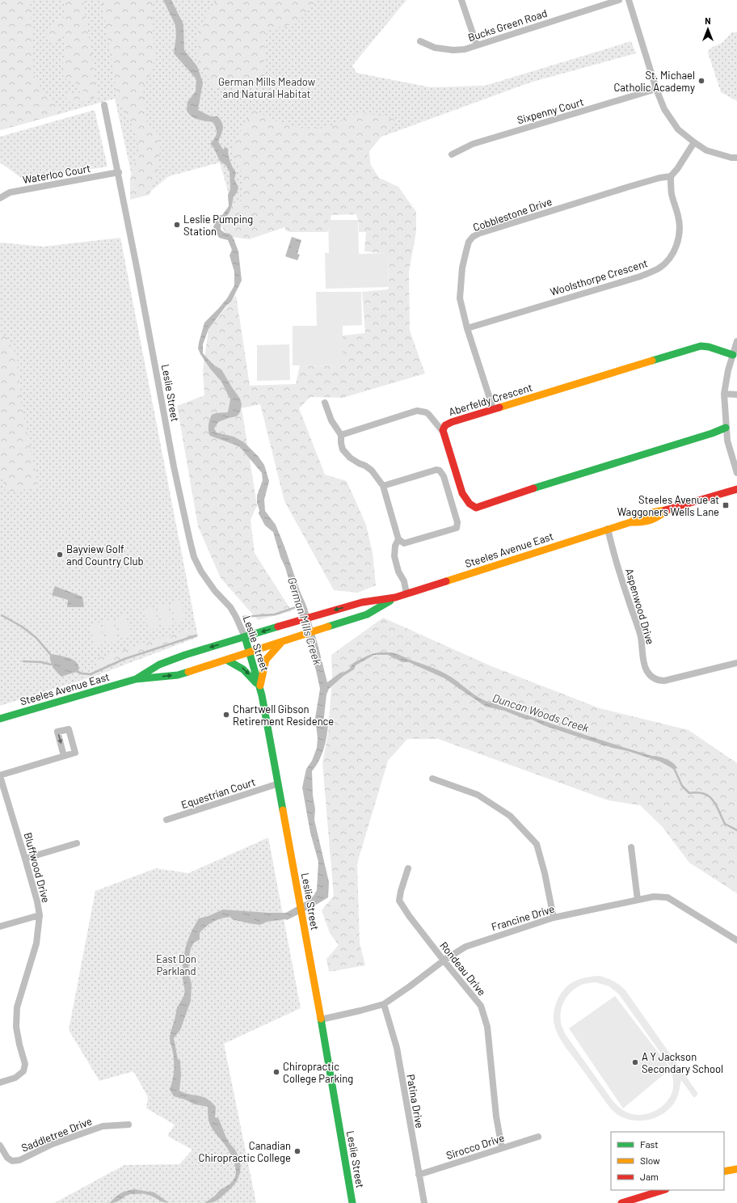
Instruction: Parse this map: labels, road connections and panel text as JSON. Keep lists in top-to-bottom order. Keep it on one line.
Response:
{"streets":{"main road":["Leslie Street","Aberfeldy Crescent","Steeles Avenue East"],"street":["Bucks Green Road","Sixpenny Court","Waterloo Court","Cobblestone Drive","Woolsthorpe Crescent","Aspenwood Drive","Equestrian Court","Bluffwood Drive","Francine Drive","Rondeau Drive","Patina Drive","Saddletree Drive","Sirocco Drive"]},"crossings":[["Waterloo Court","Leslie Street"],["Cobblestone Drive","Woolsthorpe Crescent"],["Cobblestone Drive","Aberfeldy Crescent"],["Leslie Street","Steeles Avenue East"],["Leslie Street","Equestrian Court"],["Leslie Street","Francine Drive"],["Steeles Avenue East","Aspenwood Drive"],["Francine Drive","Rondeau Drive"],["Francine Drive","Patina Drive"],["Rondeau Drive","Sirocco Drive"],["Patina Drive","Sirocco Drive"]],"water":["German Mills Creek","Duncan Woods Creek"],"parks":["German Mills Meadow and Natural Habitat","East Don Parkland"],"places":{"other":["St. Michael Catholic Academy","Leslie Pumping Station","Bayview Golf and Country Club","Chartwell Gibson Retirement Residence","A Y Jackson Secondary School","Chiropractic College Parking","Canadian Chiropractic College"],"transit":["Steeles Avenue at Waggoners Wells Lane"]},"legend":["Fast","Slow","Jam"],"north":"top"}
